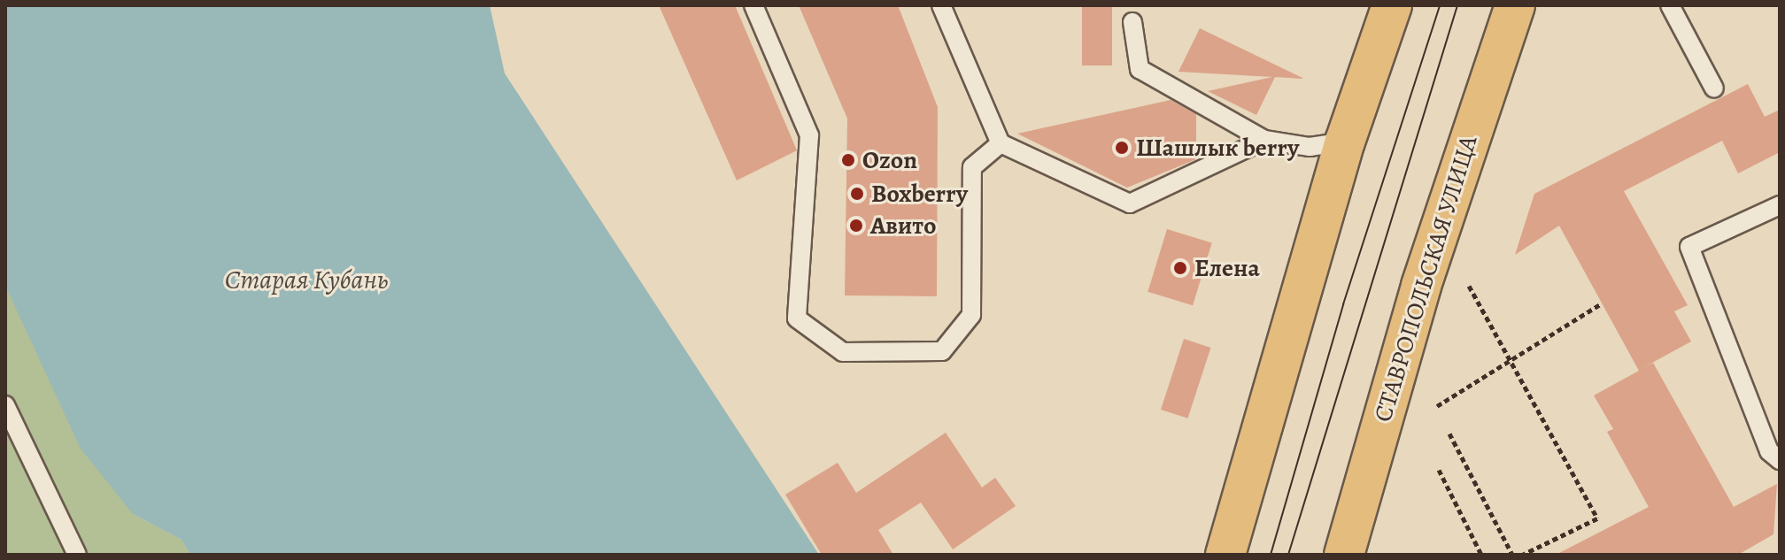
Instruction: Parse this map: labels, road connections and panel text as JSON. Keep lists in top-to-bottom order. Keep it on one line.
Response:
{"streets":{"main road":["СТАВРОПОЛЬСКАЯ УЛИЦА"]},"water":["Старая Кубань"],"places":["Шашлык berry","Ozon","Boxberry","Авито","Елена"]}
